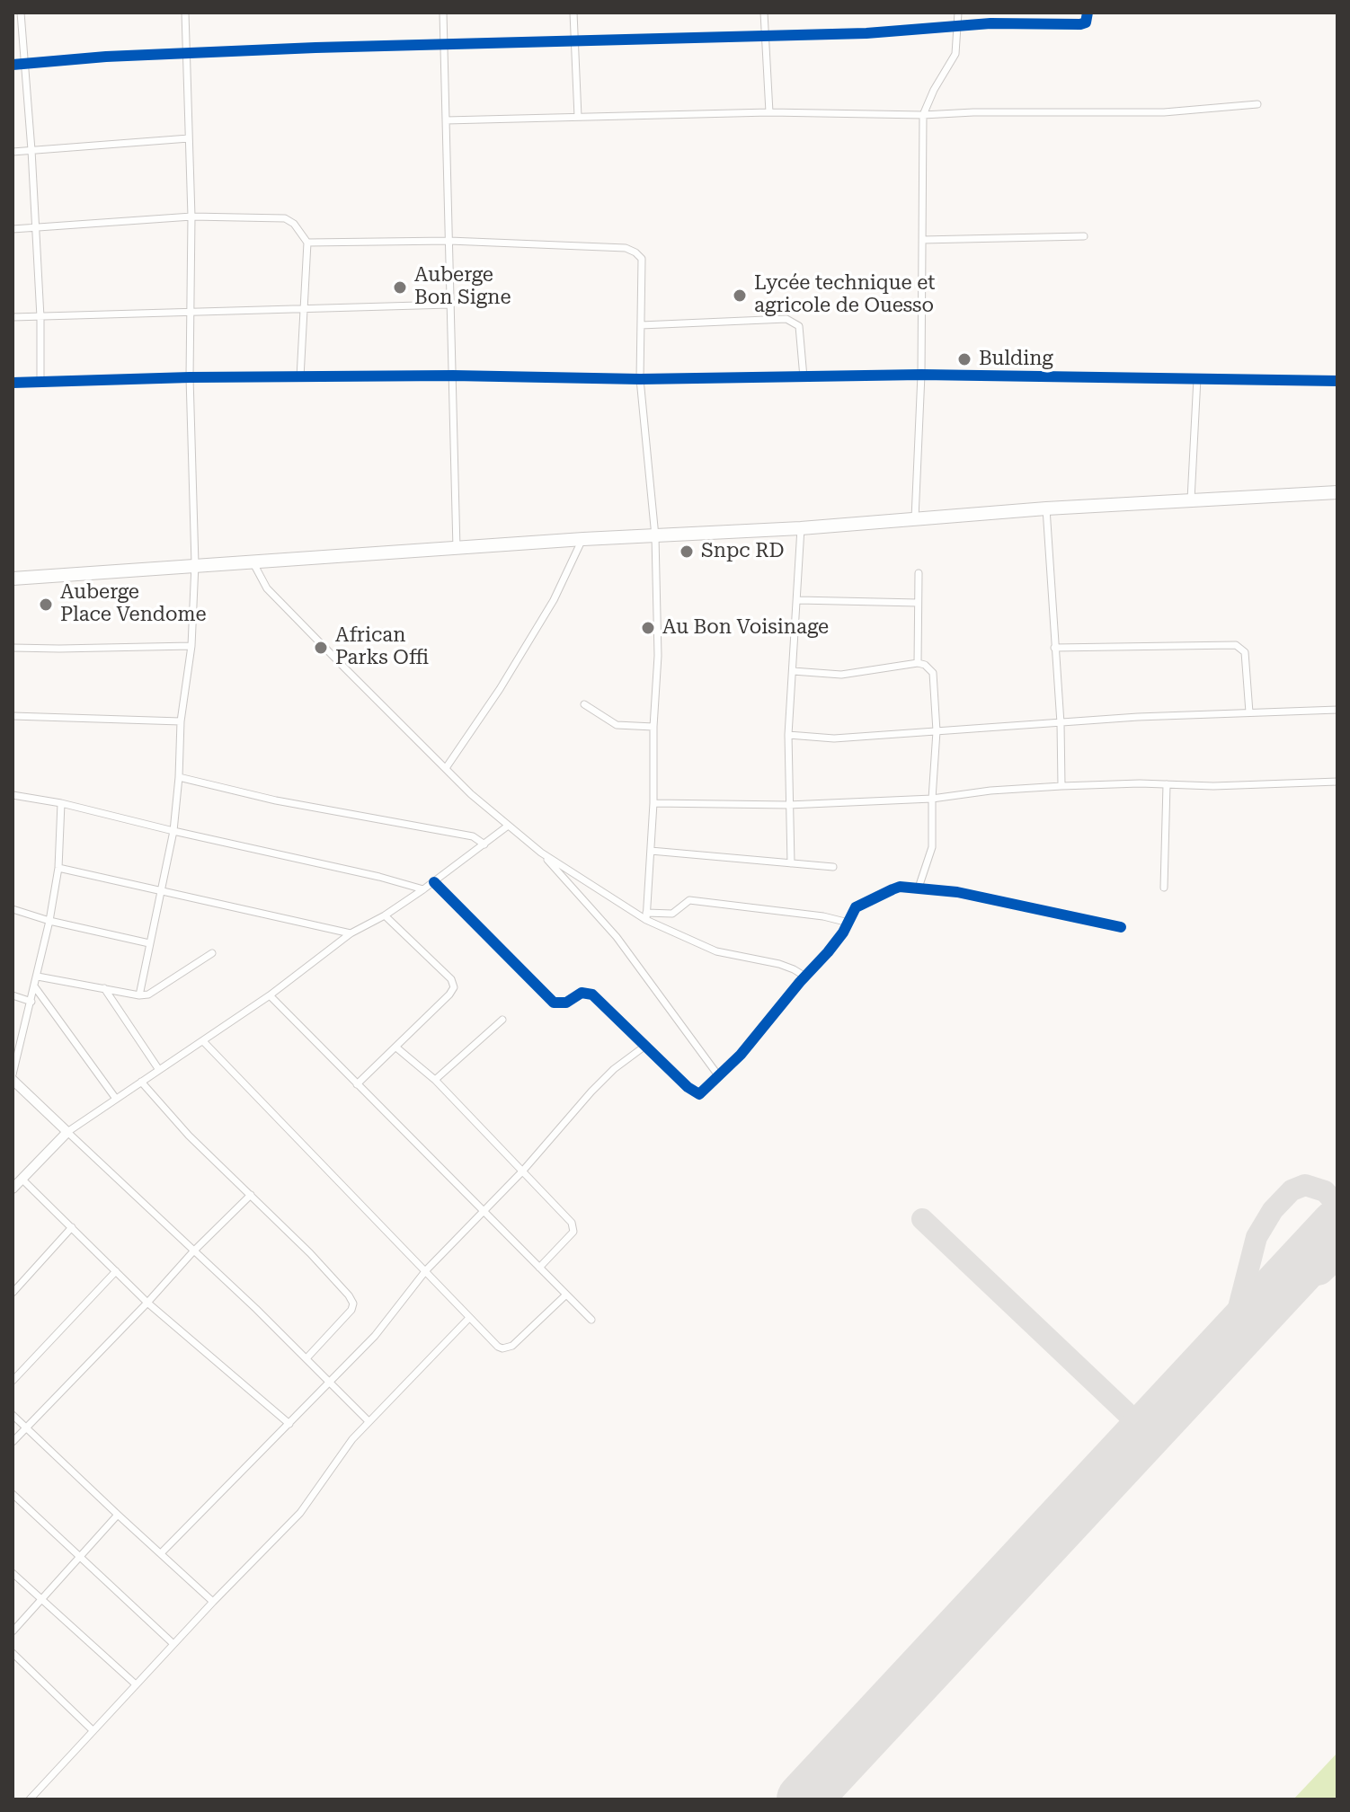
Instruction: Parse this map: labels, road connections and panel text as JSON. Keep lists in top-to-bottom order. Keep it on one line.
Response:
{"places":["Auberge Bon Signe","Lycée technique et agricole de Ouesso","Bulding","Snpc RD","Auberge Place Vendome","Au Bon Voisinage","African Parks Offi"]}
